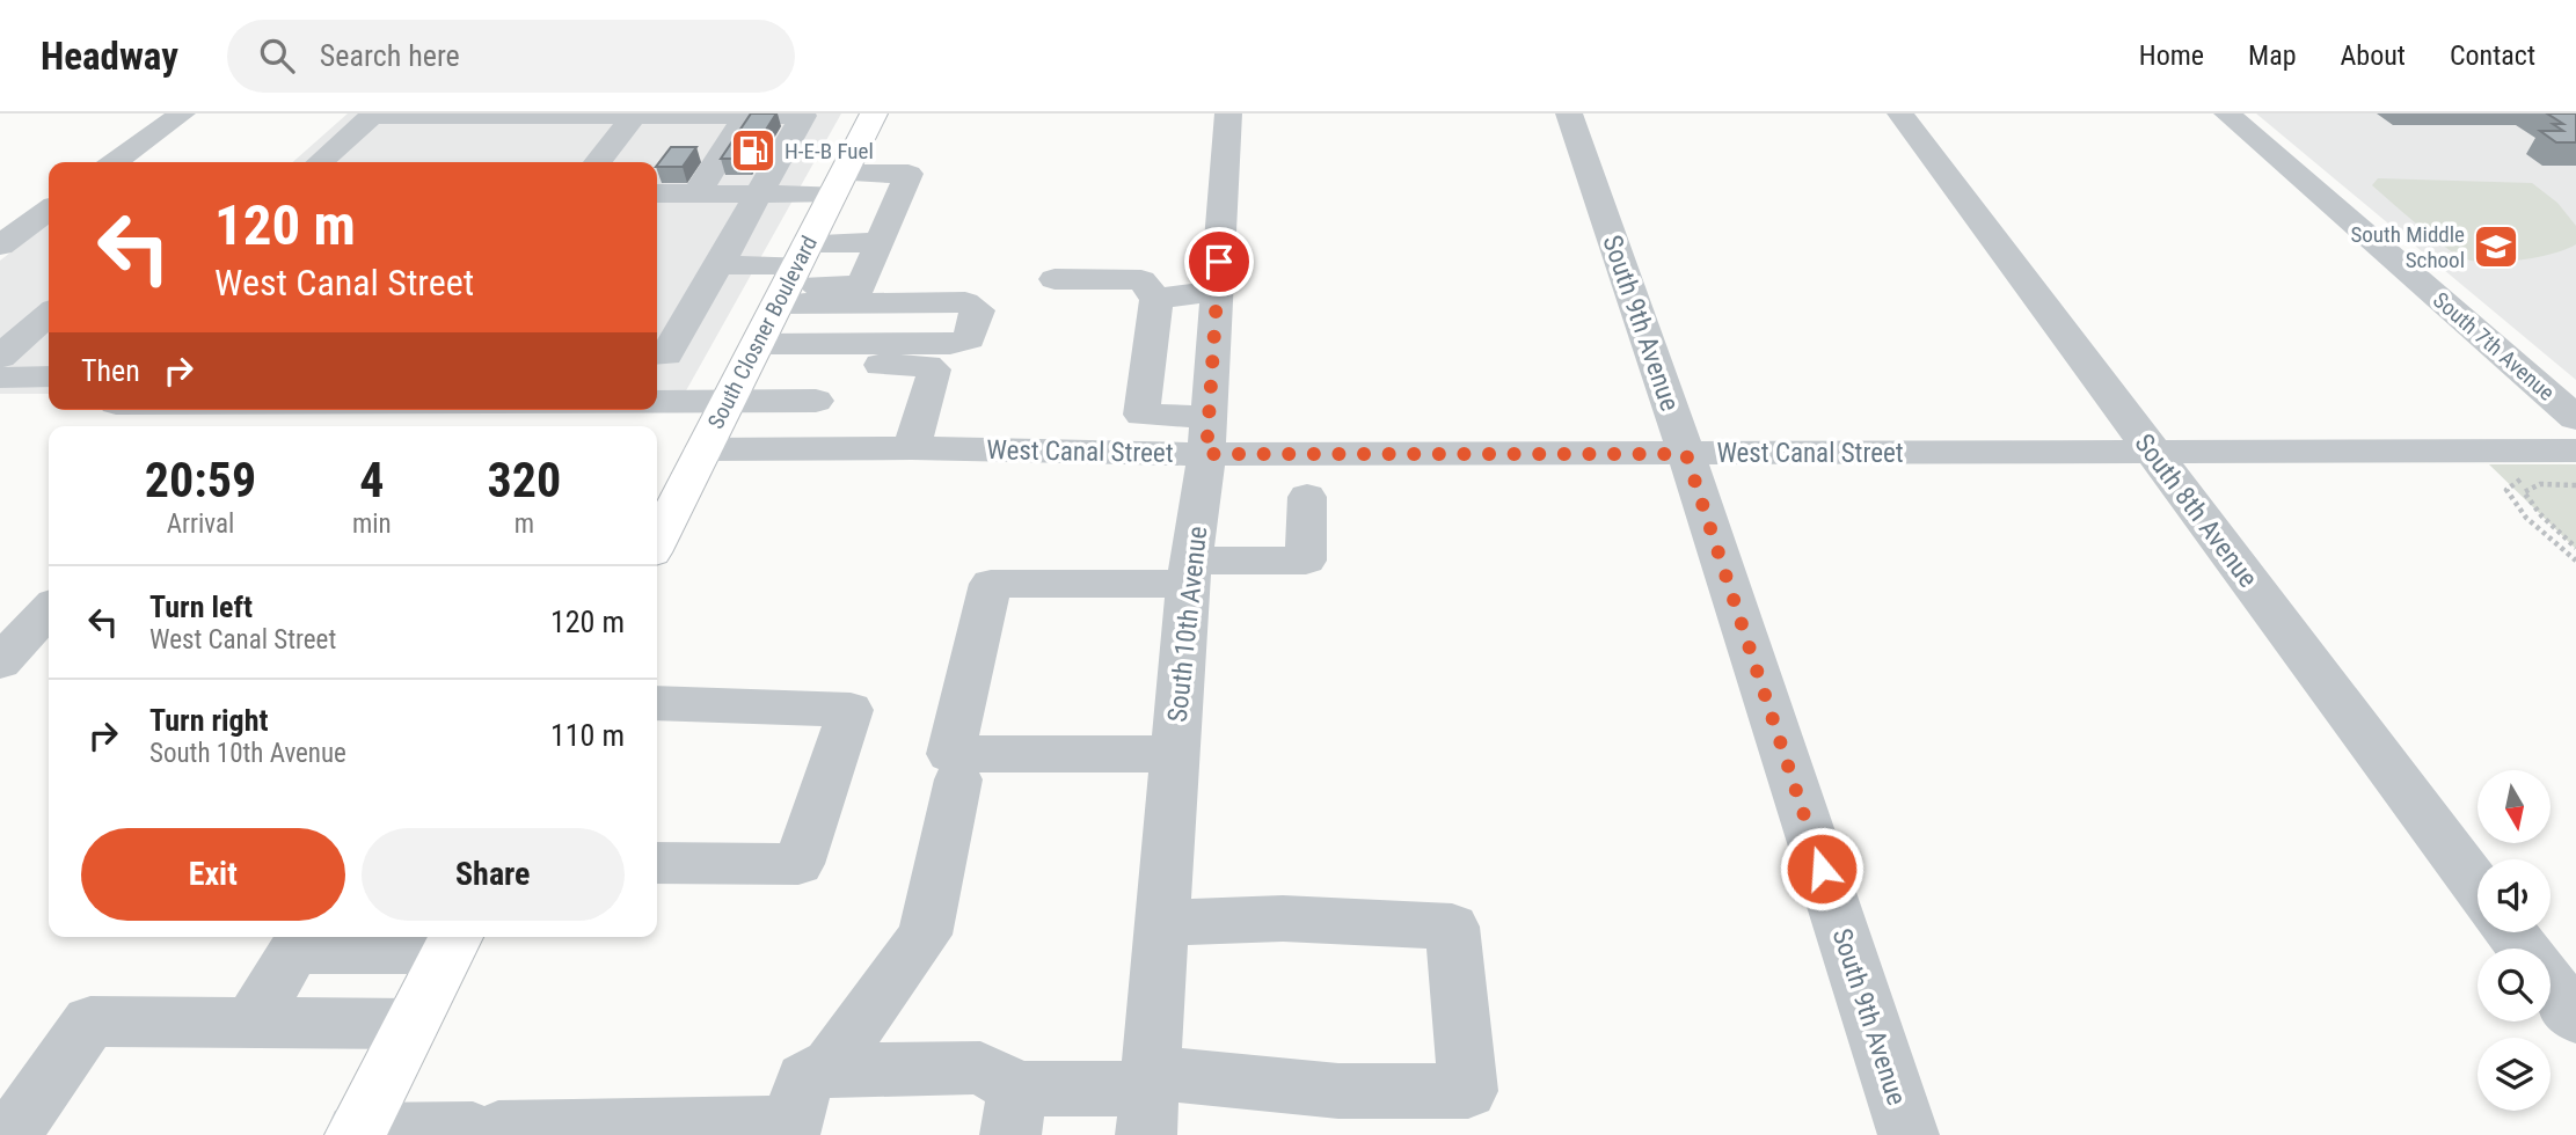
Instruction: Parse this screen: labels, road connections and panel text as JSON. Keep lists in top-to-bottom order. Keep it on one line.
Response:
{"streets":{"main road":["South Closner Boulevard"],"street":["South 9th Avenue","South 7th Avenue","West Canal Street","South 8th Avenue","South 10th Avenue"]},"crossings":[["South 9th Avenue","West Canal Street"],["South Closner Boulevard","West Canal Street"],["West Canal Street","South 8th Avenue"],["West Canal Street","South 10th Avenue"]],"places":{"fuel station":["H-E-B Fuel"],"school or university":["South Middle School"]},"north":"bottom","page":{"header":"Headway","search":"Search here","nav":["Home","Map","About","Contact"],"turn":["120 m","West Canal Street"],"then":"Then","eta":["20:59","Arrival","4","min","320","m"],"list":[{"name":"Turn left","note":"West Canal Street","value":"120 m"},{"name":"Turn right","note":"South 10th Avenue","value":"110 m"}],"buttons":["Exit","Share"]}}
